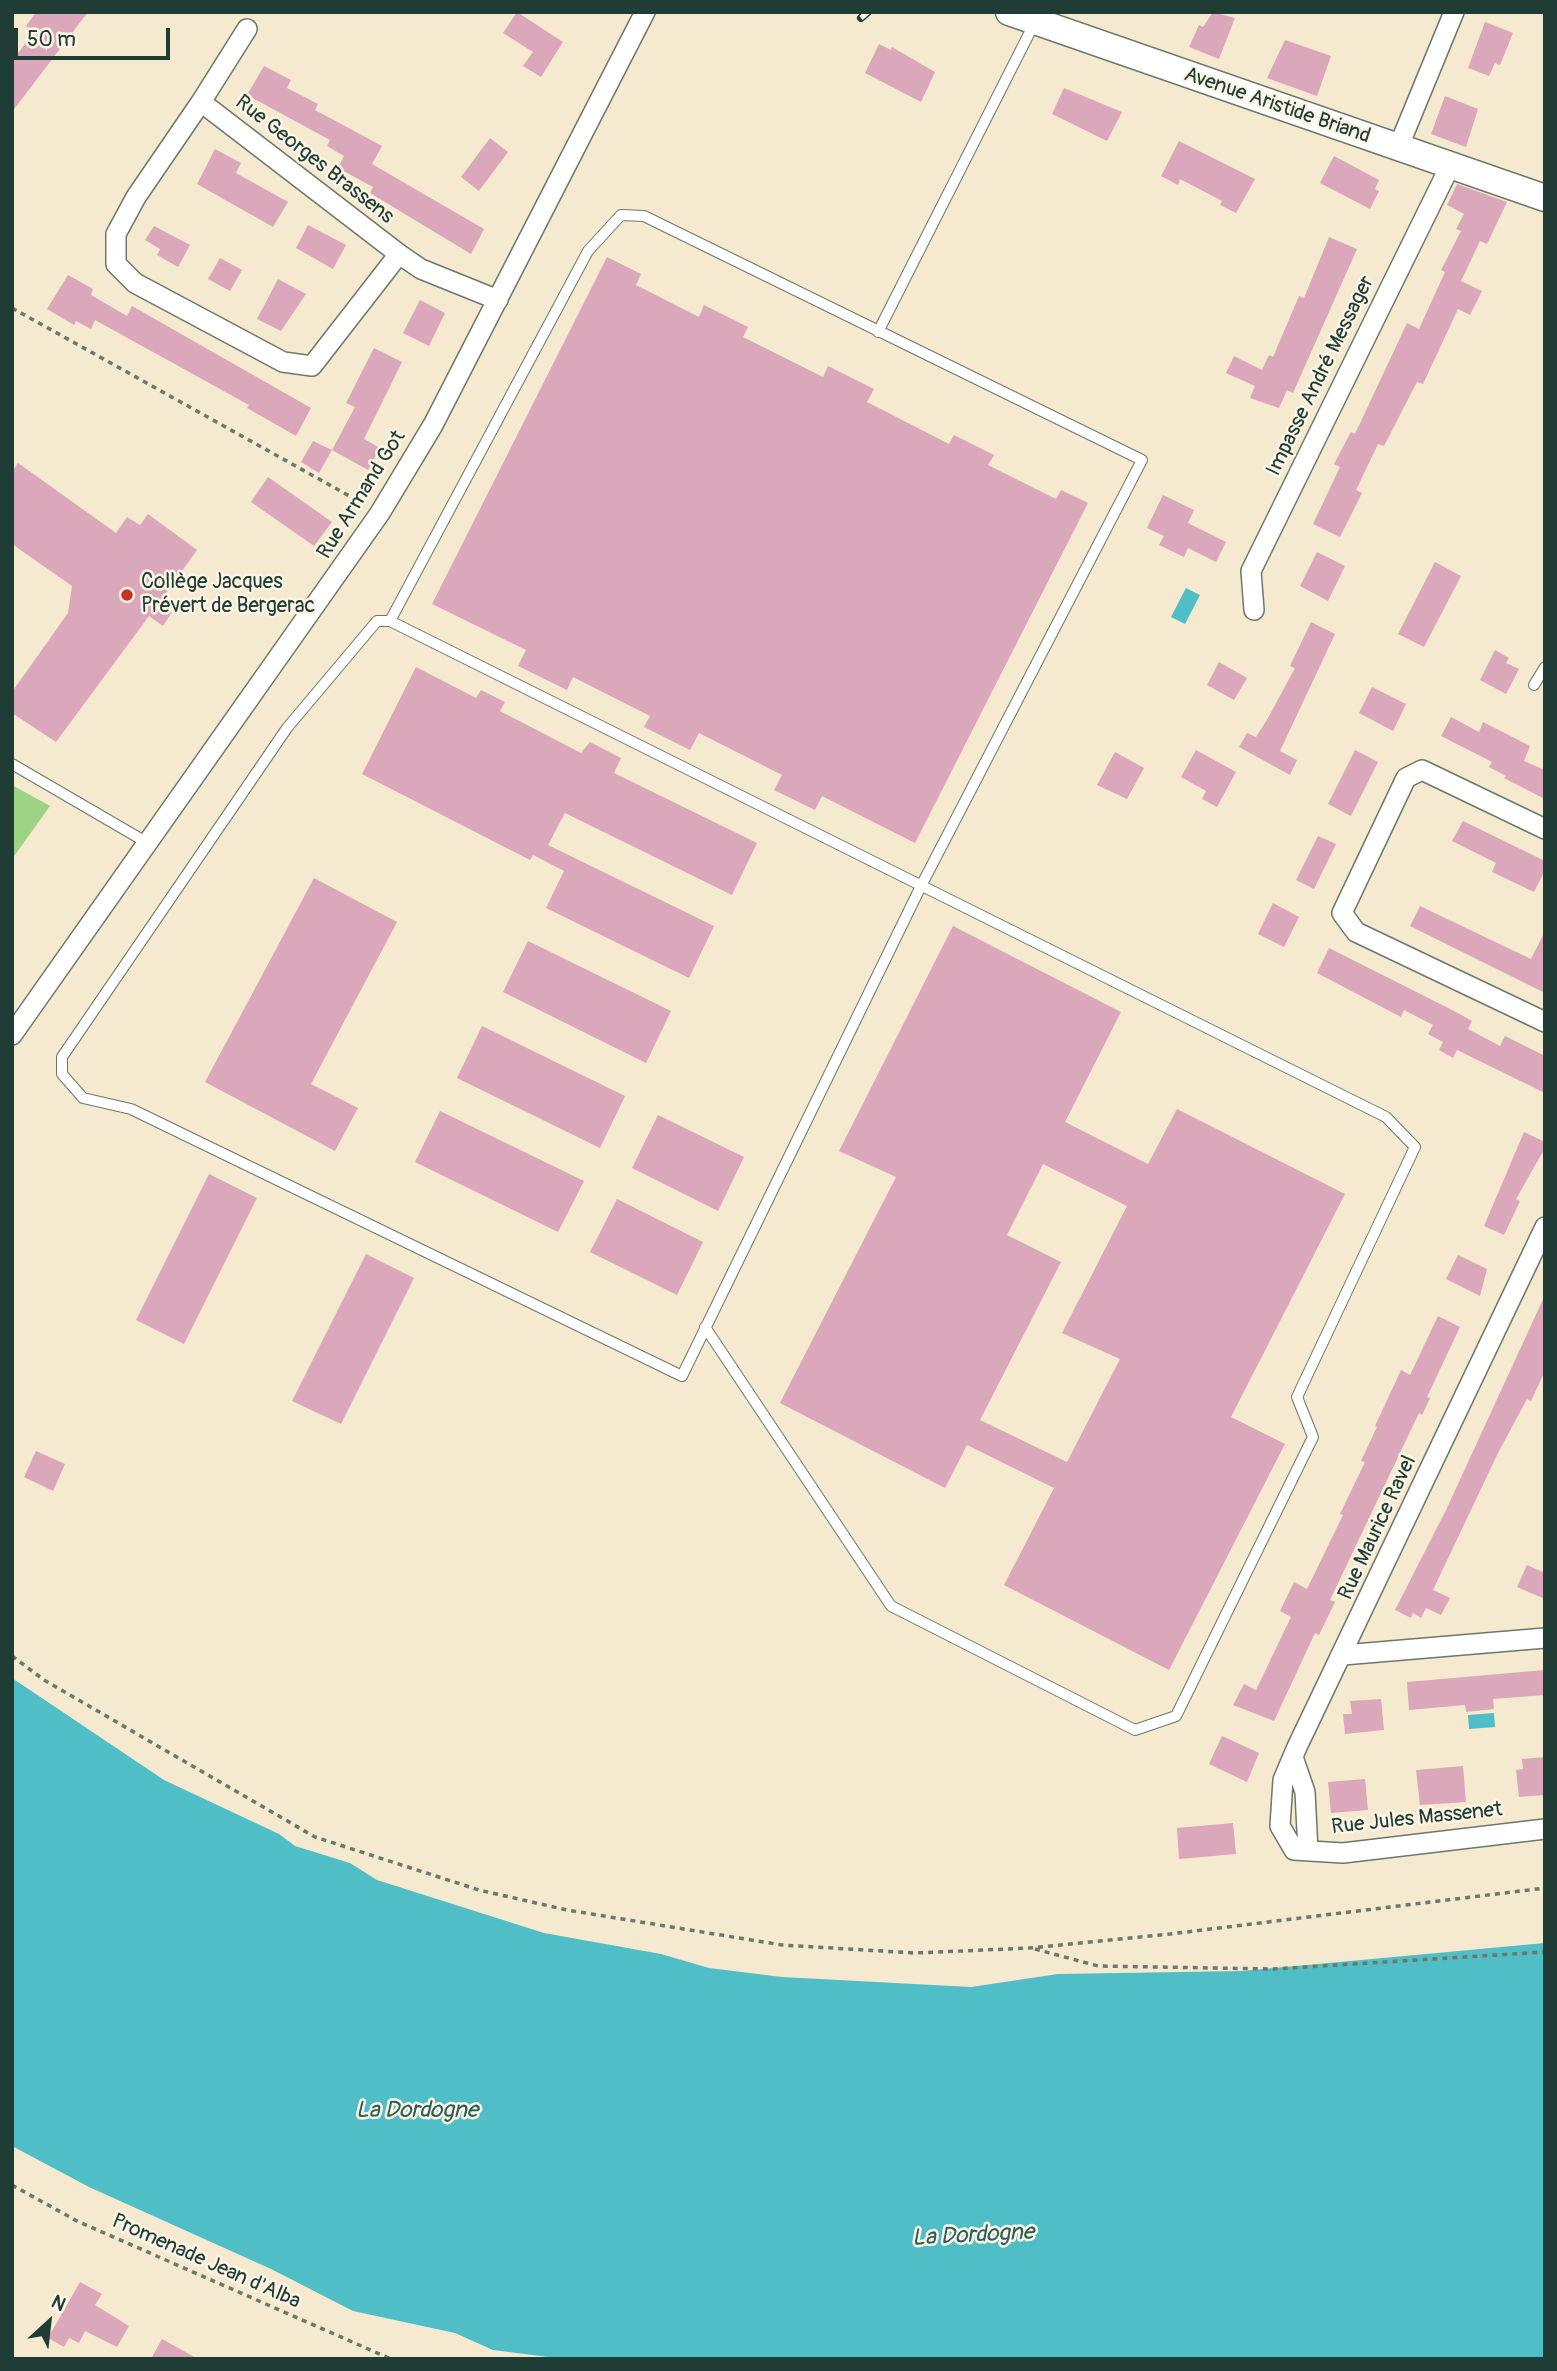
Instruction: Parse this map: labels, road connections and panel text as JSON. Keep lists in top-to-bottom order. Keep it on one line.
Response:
{"streets":{"main road":["Avenue Aristide Briand"],"street":["Rue Georges Brassens","Impasse André Messager","Rue Armand Got","Rue Maurice Ravel","Rue Jules Massenet"],"path":["Promenade Jean d'Alba"]},"crossings":[["Avenue Aristide Briand","Impasse André Messager"],["Rue Georges Brassens","Rue Armand Got"],["Rue Maurice Ravel","Rue Jules Massenet"]],"water":["La Dordogne"],"places":["Collège Jacques Prévert de Bergerac"],"scale_bar":"50 m","north":"top right"}
